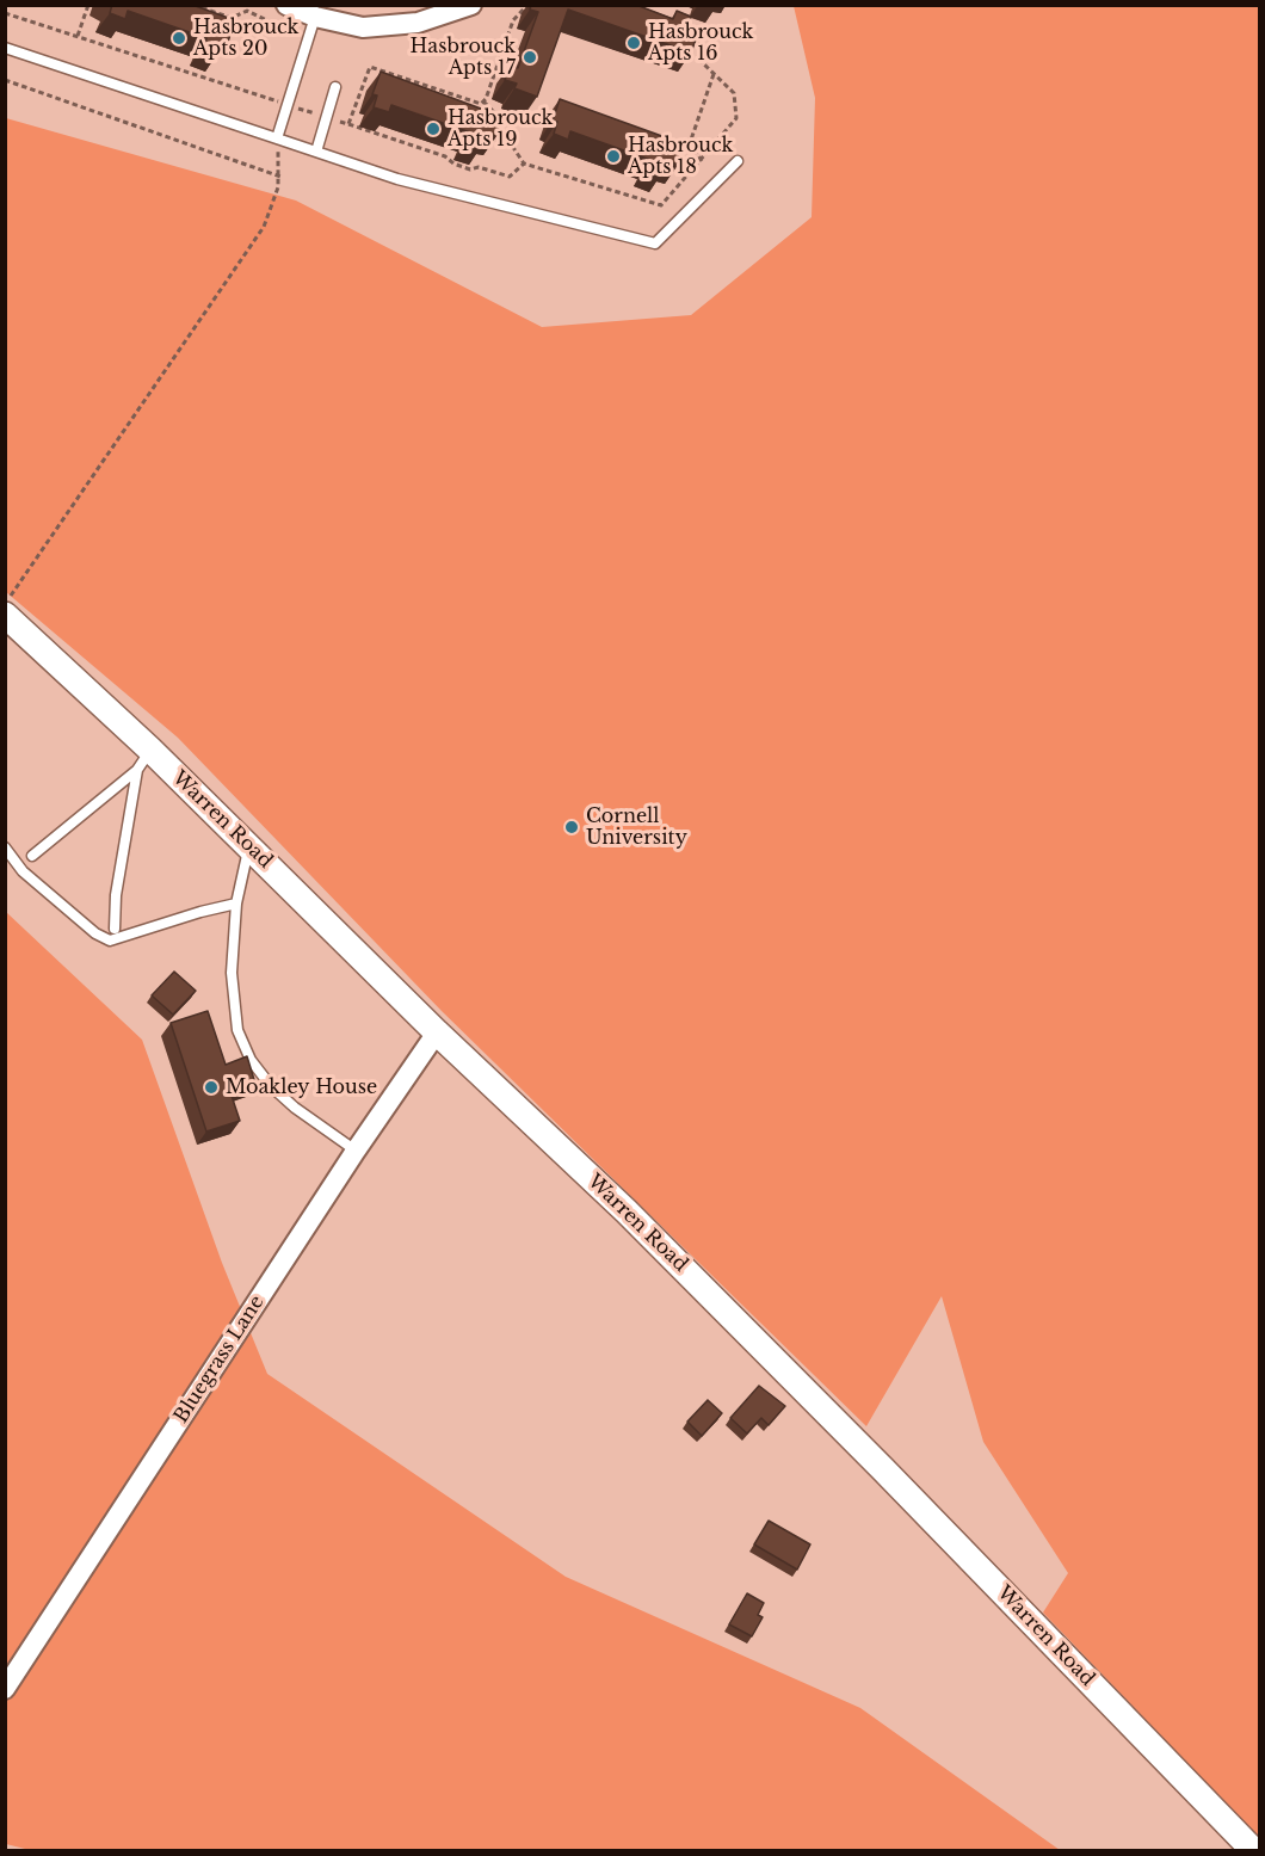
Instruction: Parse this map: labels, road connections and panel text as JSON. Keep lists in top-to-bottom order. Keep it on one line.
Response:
{"streets":{"street":["Warren Road","Bluegrass Lane"]},"crossings":[["Warren Road","Bluegrass Lane"]],"places":["Hasbrouck Apts 20","Hasbrouck Apts 16","Hasbrouck Apts 17","Hasbrouck Apts 19","Hasbrouck Apts 18","Cornell University","Moakley House"]}
